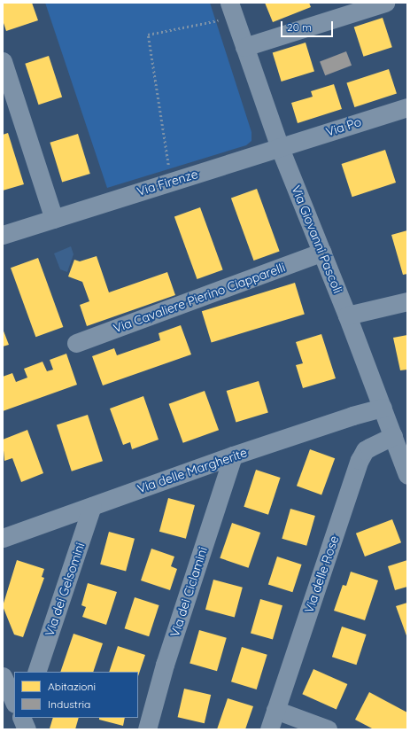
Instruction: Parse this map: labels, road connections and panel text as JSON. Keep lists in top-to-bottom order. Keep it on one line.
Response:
{"streets":{"street":["Via Po","Via Firenze","Via Giovanni Pascoli","Via Cavaliere Pierino Ciapparelli","Via delle Margherite","Via delle Rose","Via dei Gelsomini","Via dei Ciclamini"]},"crossings":[["Via Po","Via Firenze"],["Via Po","Via Giovanni Pascoli"],["Via Firenze","Via Giovanni Pascoli"],["Via Giovanni Pascoli","Via Cavaliere Pierino Ciapparelli"],["Via Giovanni Pascoli","Via delle Margherite"],["Via Giovanni Pascoli","Via delle Rose"],["Via delle Margherite","Via dei Gelsomini"],["Via delle Margherite","Via dei Ciclamini"]],"legend":["Abitazioni","Industria"],"scale_bar":"20 m"}
